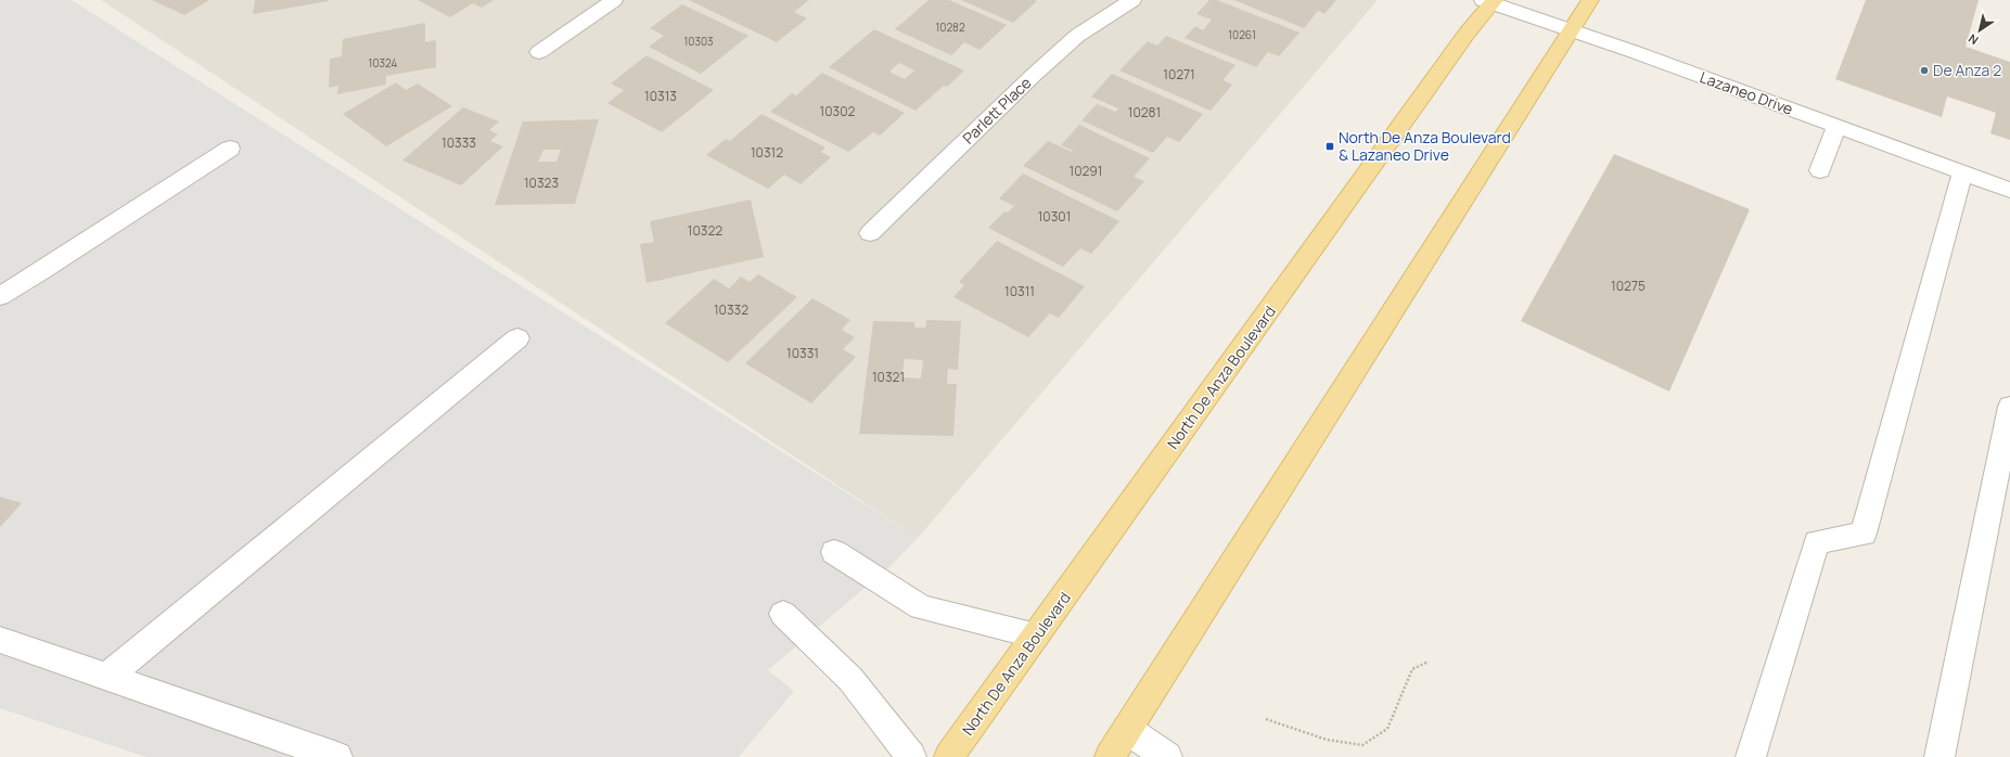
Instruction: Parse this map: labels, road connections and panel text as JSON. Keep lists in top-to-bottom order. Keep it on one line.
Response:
{"streets":{"main road":["North De Anza Boulevard"],"street":["Lazaneo Drive","Parlett Place"]},"crossings":[["Lazaneo Drive","North De Anza Boulevard"]],"places":{"other":["De Anza 2"],"transit":["North De Anza Boulevard & Lazaneo Drive"]},"house_numbers":["10282","10261","10303","10324","10271","10313","10302","10281","10333","10312","10291","10323","10301","10322","10275","10311","10332","10331","10321"],"north":"bottom left"}
